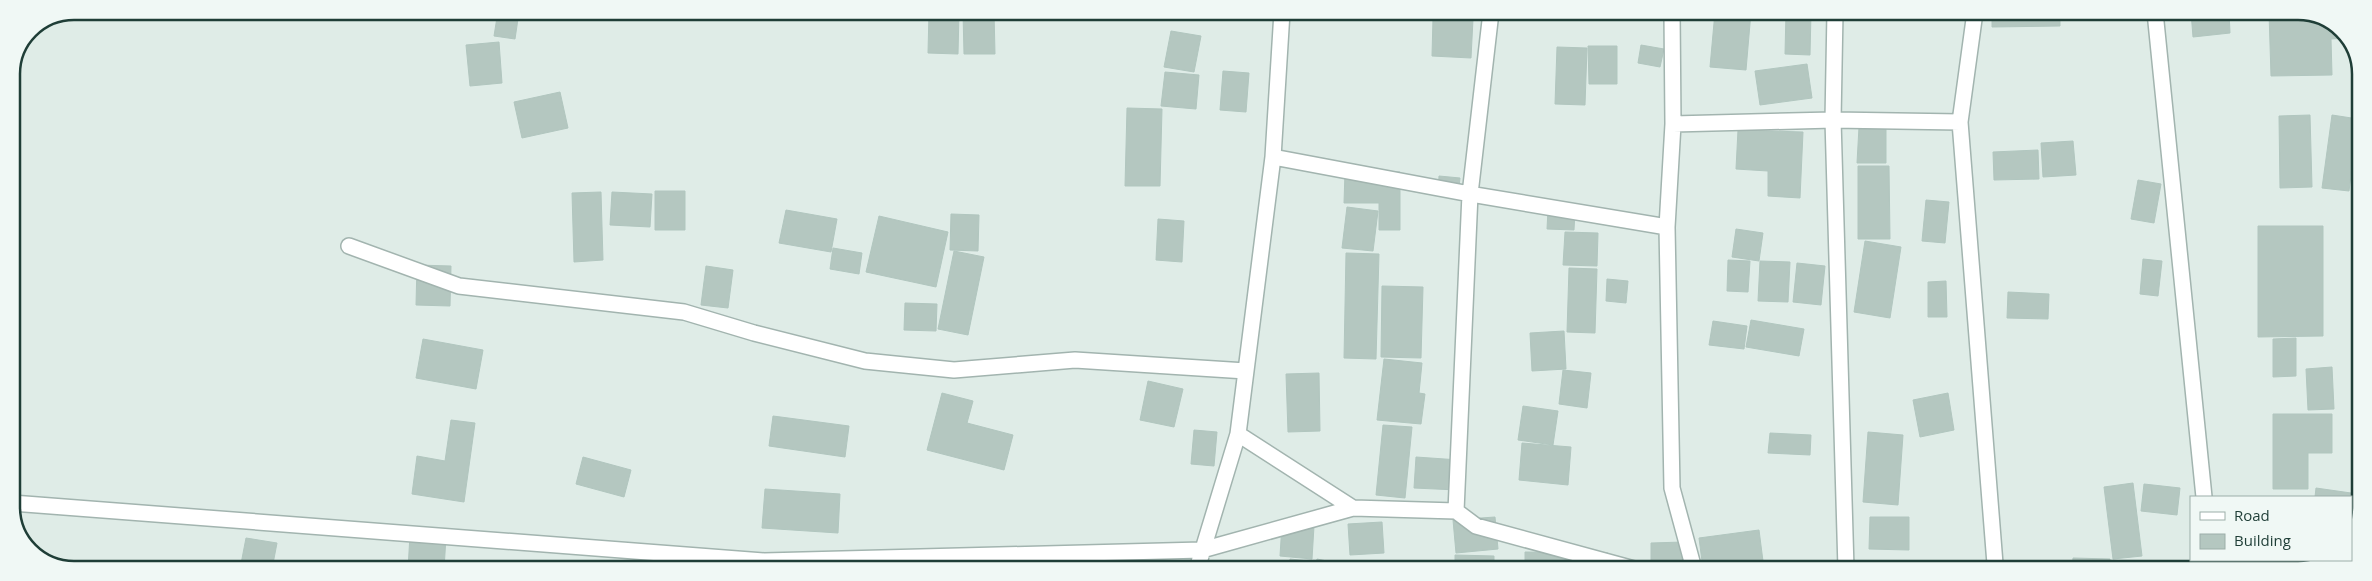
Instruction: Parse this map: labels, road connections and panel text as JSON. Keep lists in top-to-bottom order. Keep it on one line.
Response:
{"legend":["Road","Building"]}
